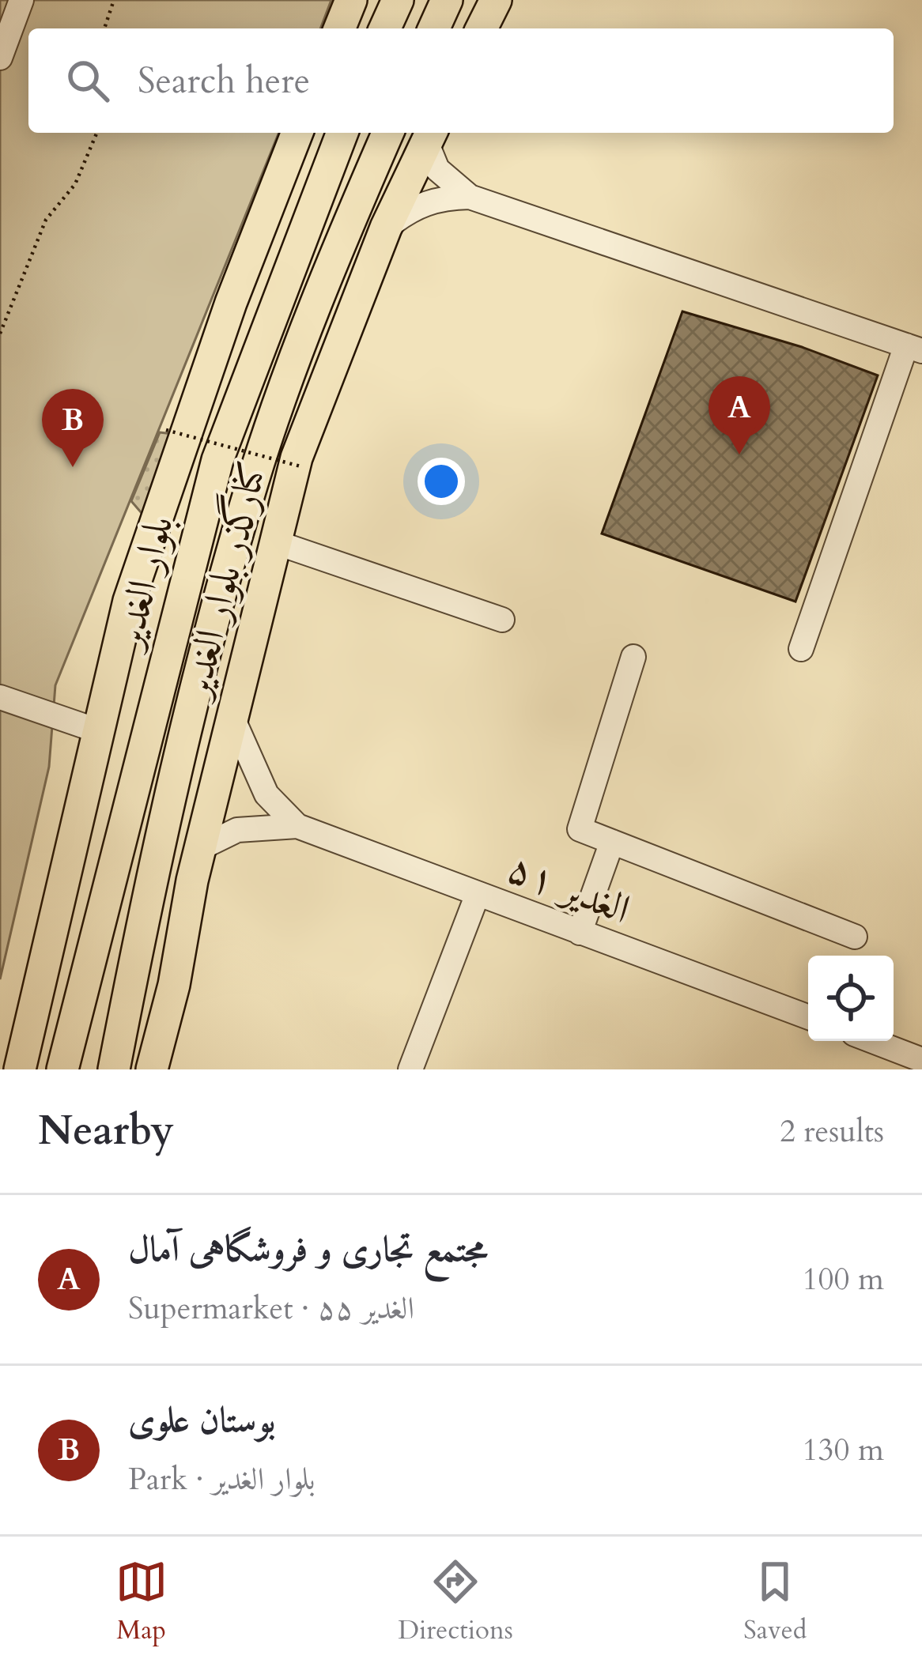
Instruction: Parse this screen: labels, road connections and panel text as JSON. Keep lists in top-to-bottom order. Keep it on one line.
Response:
{"streets":{"main road":["کنارگذر بلوار الغدیر","بلوار الغدیر"],"street":["الغدیر ۵۱"]},"page":{"search":"Search here","pins":["A","B"],"heading":["Nearby","2 results"],"list":[{"mark":"A","name":"مجتمع تجاری و فروشگاهی آمال","note":"Supermarket · الغدیر ۵۵","value":"100 m"},{"mark":"B","name":"بوستان علوی","note":"Park · بلوار الغدیر","value":"130 m"}],"nav":["Map","Directions","Saved"]}}
